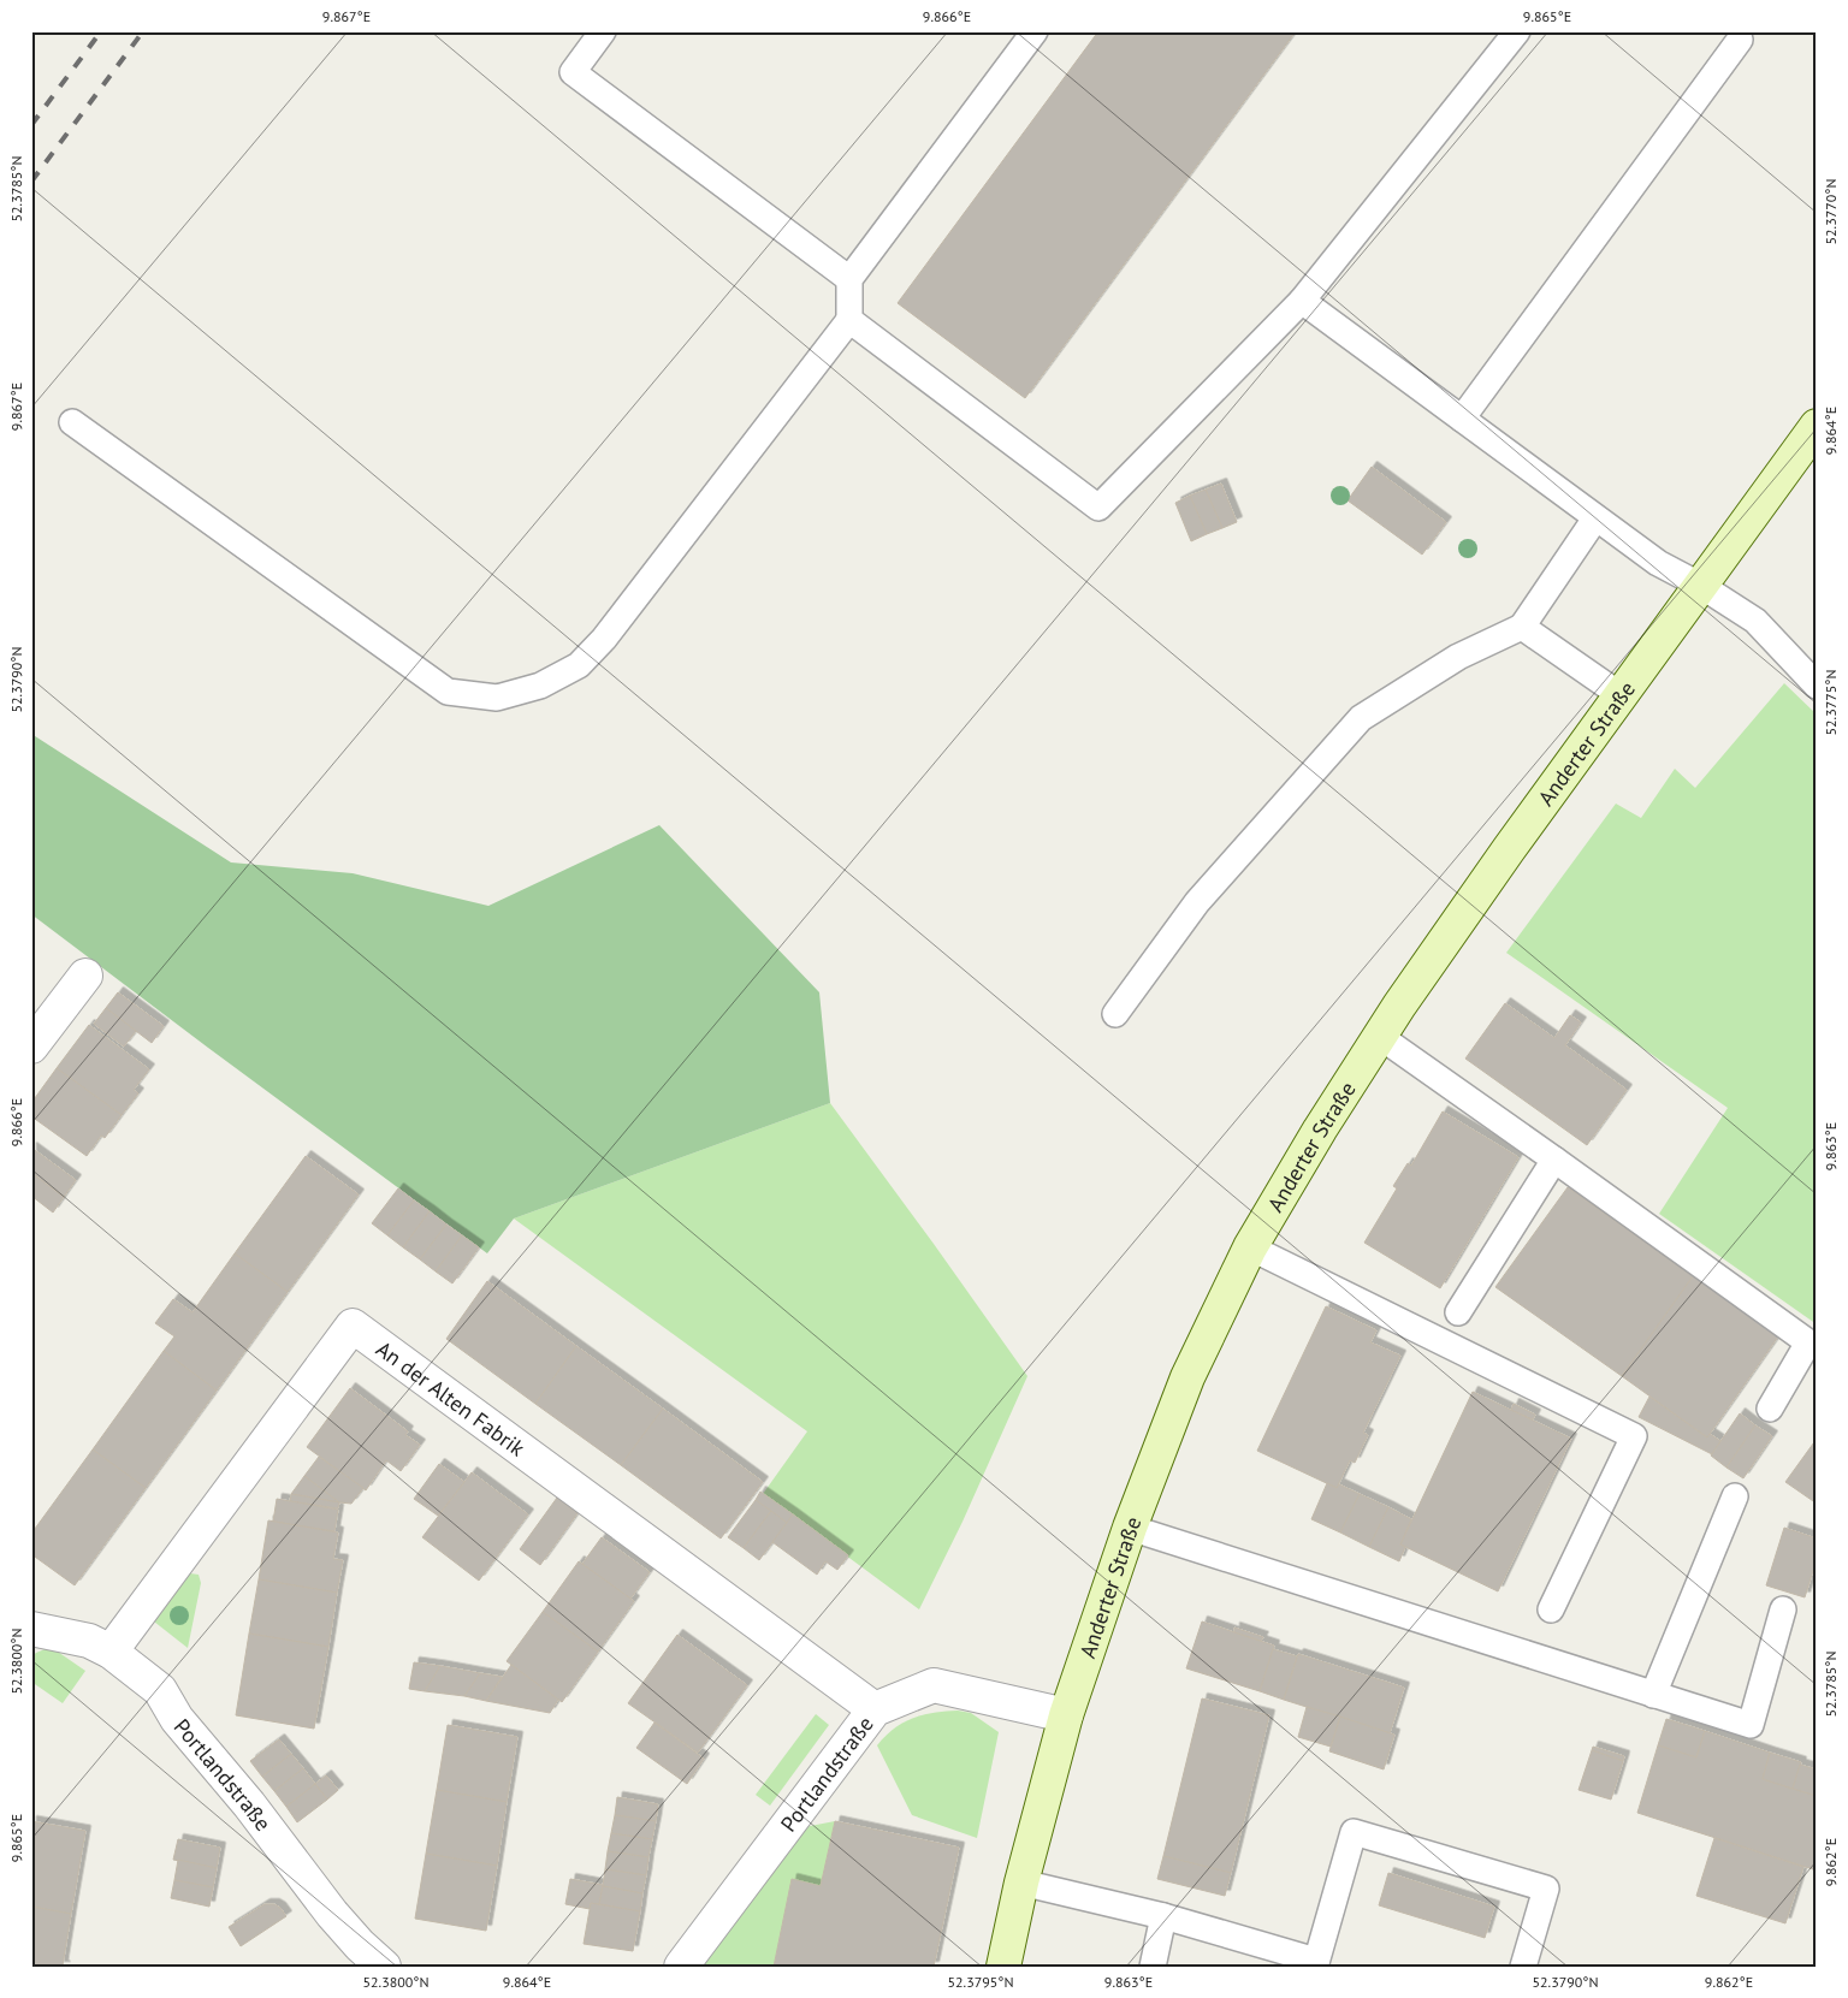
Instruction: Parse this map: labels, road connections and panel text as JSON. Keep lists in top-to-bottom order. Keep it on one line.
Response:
{"streets":{"main road":["Anderter Straße"],"street":["An der Alten Fabrik","Portlandstraße"]},"crossings":[["Anderter Straße","Portlandstraße"],["An der Alten Fabrik","Portlandstraße"]],"coordinates":["9.867°E","9.866°E","9.865°E","52.3785°N","52.3770°N","9.864°E","52.3790°N","52.3775°N","9.863°E","52.3800°N","9.862°E","52.3795°N"]}
